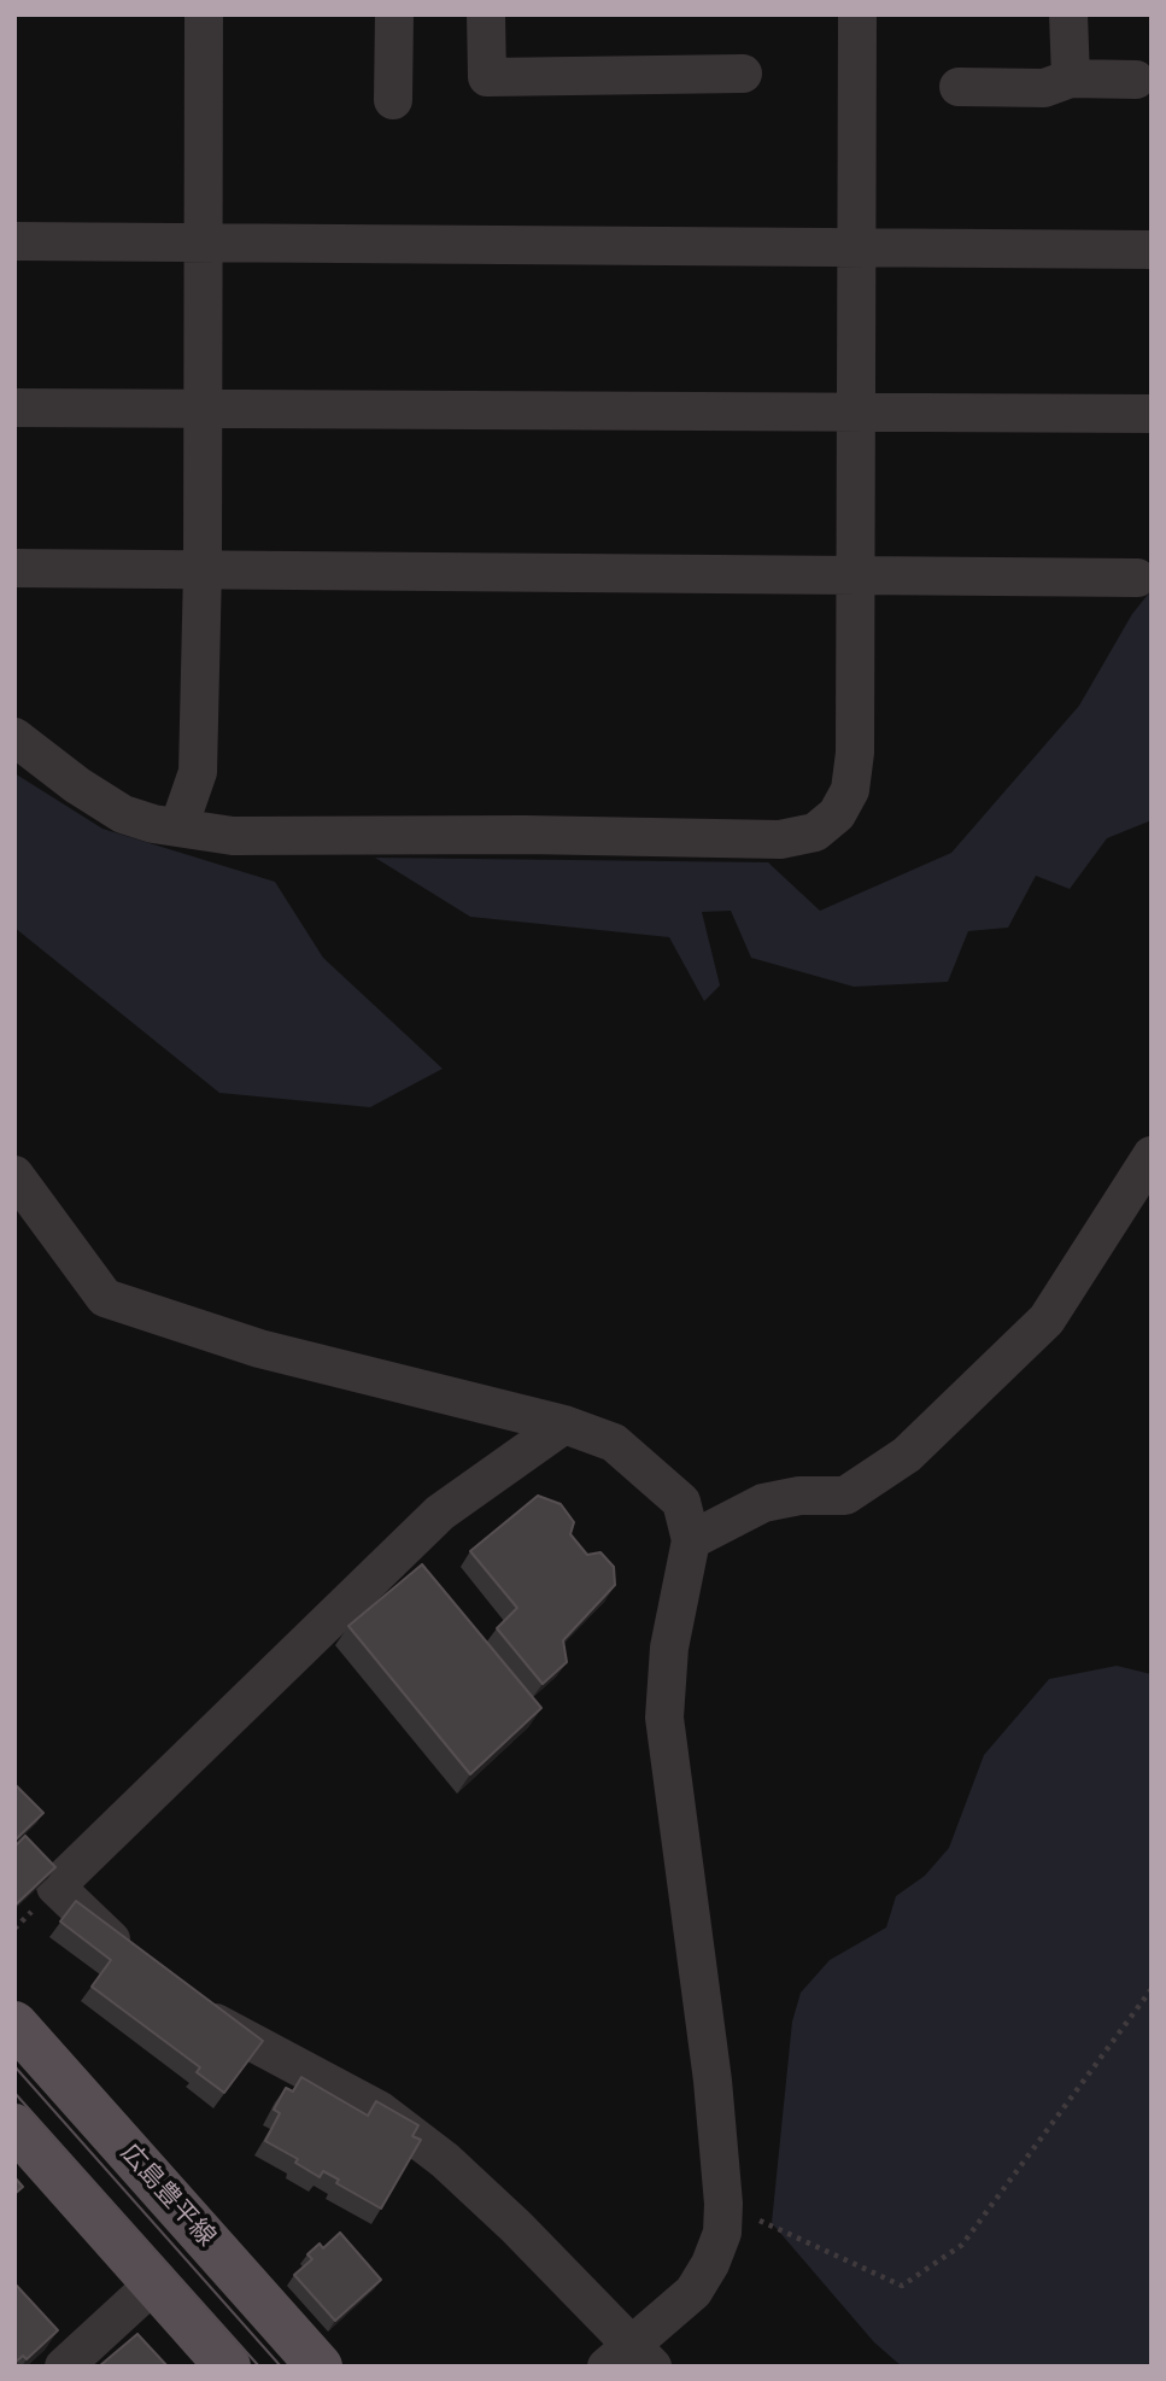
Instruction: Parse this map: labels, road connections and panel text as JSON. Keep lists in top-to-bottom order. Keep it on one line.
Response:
{"streets":{"main road":["広島豊平線"]}}
